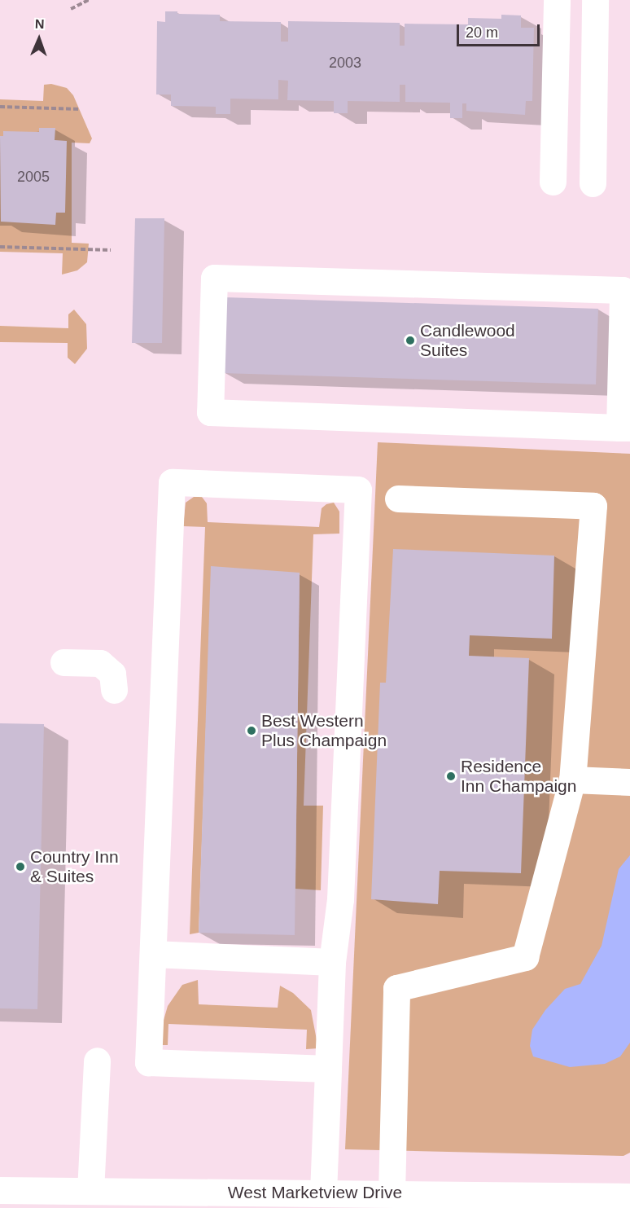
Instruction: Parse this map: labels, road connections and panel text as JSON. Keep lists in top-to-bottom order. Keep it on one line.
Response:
{"streets":{"main road":["West Marketview Drive"]},"places":["Candlewood Suites","Best Western Plus Champaign","Residence Inn Champaign","Country Inn & Suites"],"house_numbers":["2003","2005"],"scale_bar":"20 m","north":"top"}
